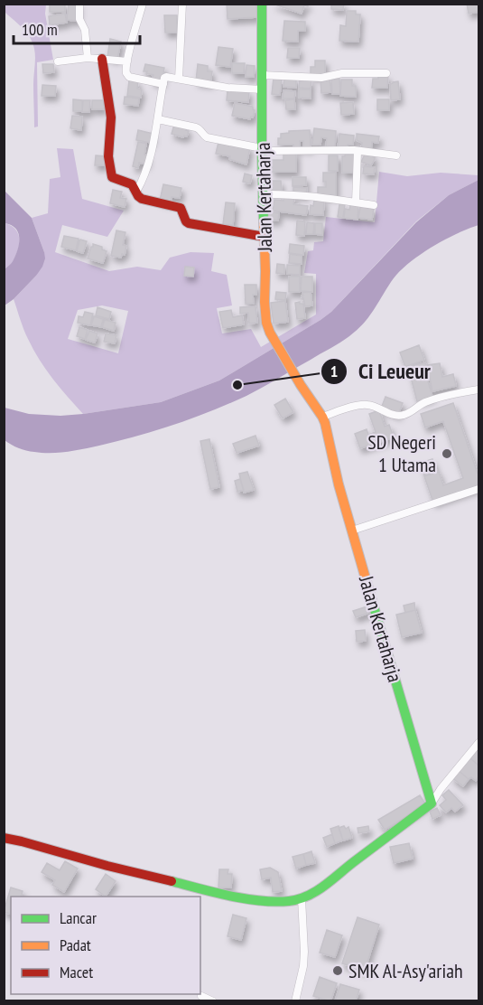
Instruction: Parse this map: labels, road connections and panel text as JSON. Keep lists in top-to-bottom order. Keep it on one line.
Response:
{"streets":{"street":["Jalan Kertaharja"]},"places":["Ci Leueur","SD Negeri 1 Utama","SMK Al-Asy'ariah"],"legend":["Lancar","Padat","Macet"],"scale_bar":"100 m"}
